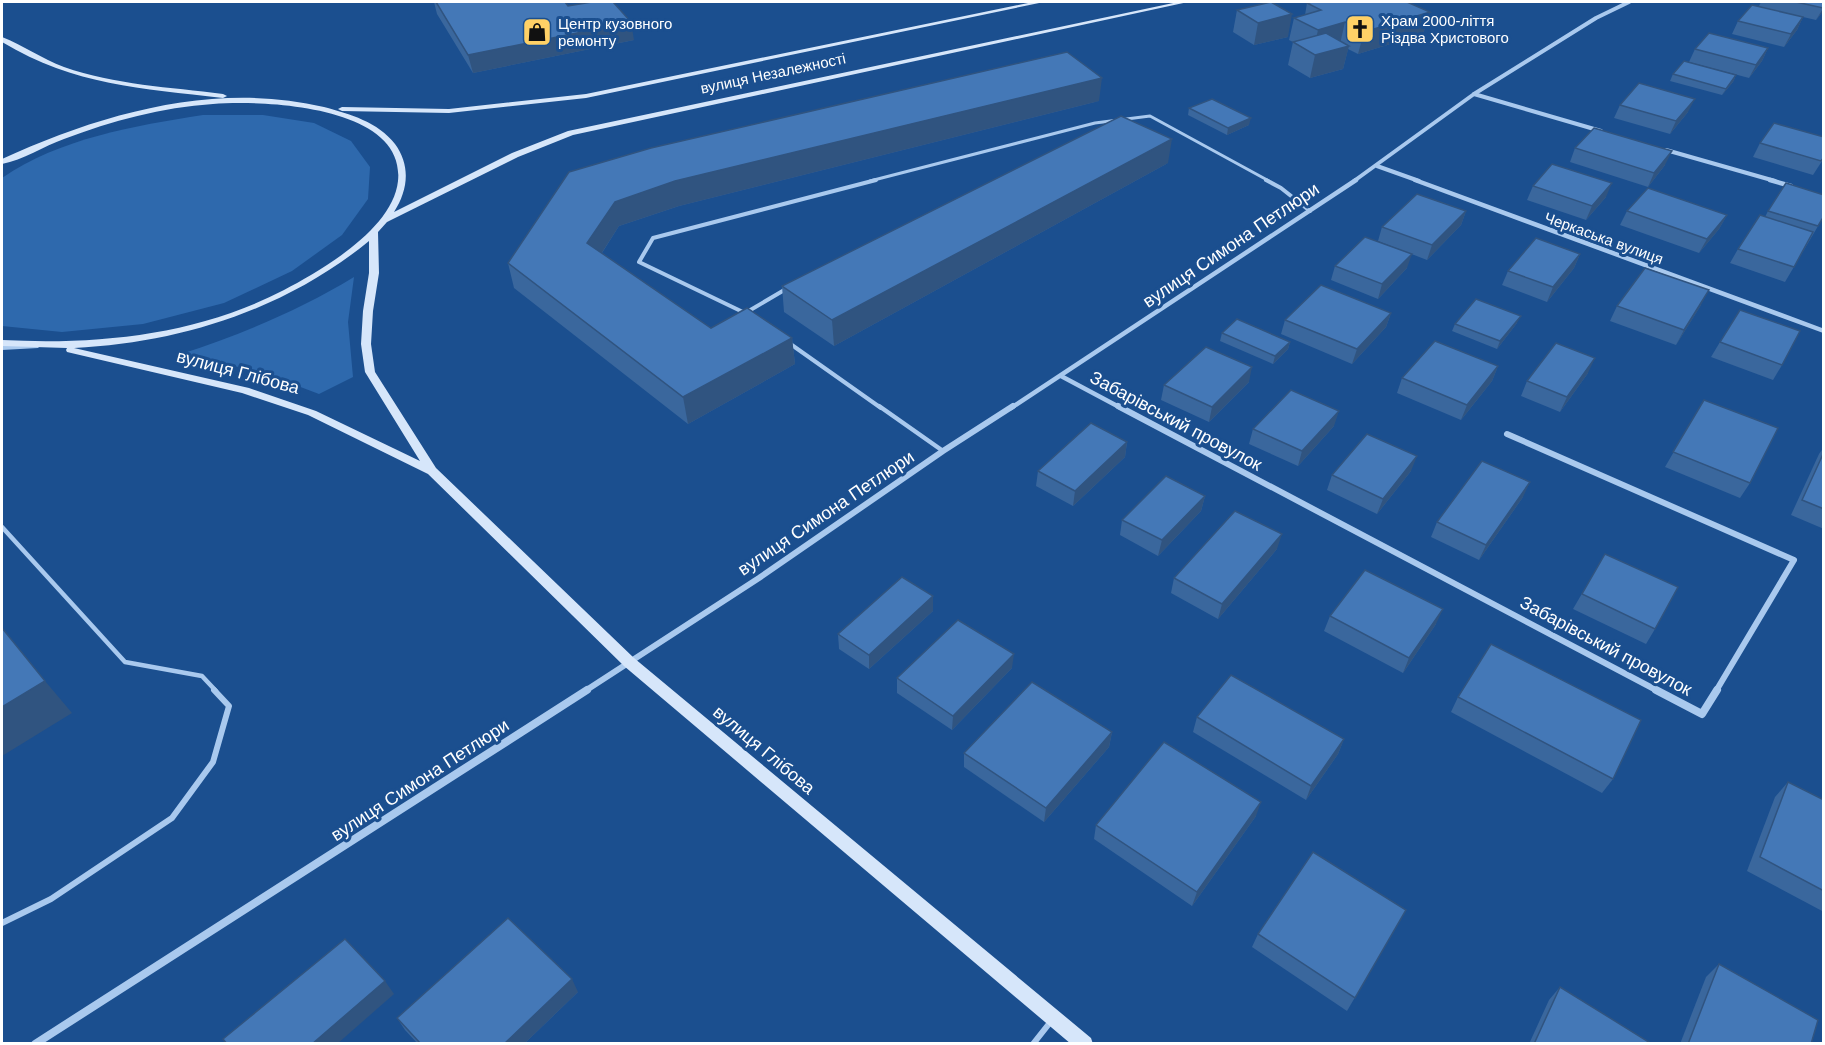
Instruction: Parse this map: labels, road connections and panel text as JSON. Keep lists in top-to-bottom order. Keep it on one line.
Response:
{"streets":{"main road":["вулиця Незалежності","вулиця Глібова"],"street":["Черкаська вулиця","вулиця Симона Петлюри","Забарівський провулок"]},"crossings":[["вулиця Незалежності","вулиця Глібова"],["Черкаська вулиця","вулиця Симона Петлюри"],["вулиця Симона Петлюри","вулиця Глібова"],["вулиця Симона Петлюри","Забарівський провулок"]],"places":{"church":["Храм 2000-ліття Різдва Христового"],"shop":["Центр кузовного ремонту"]}}
